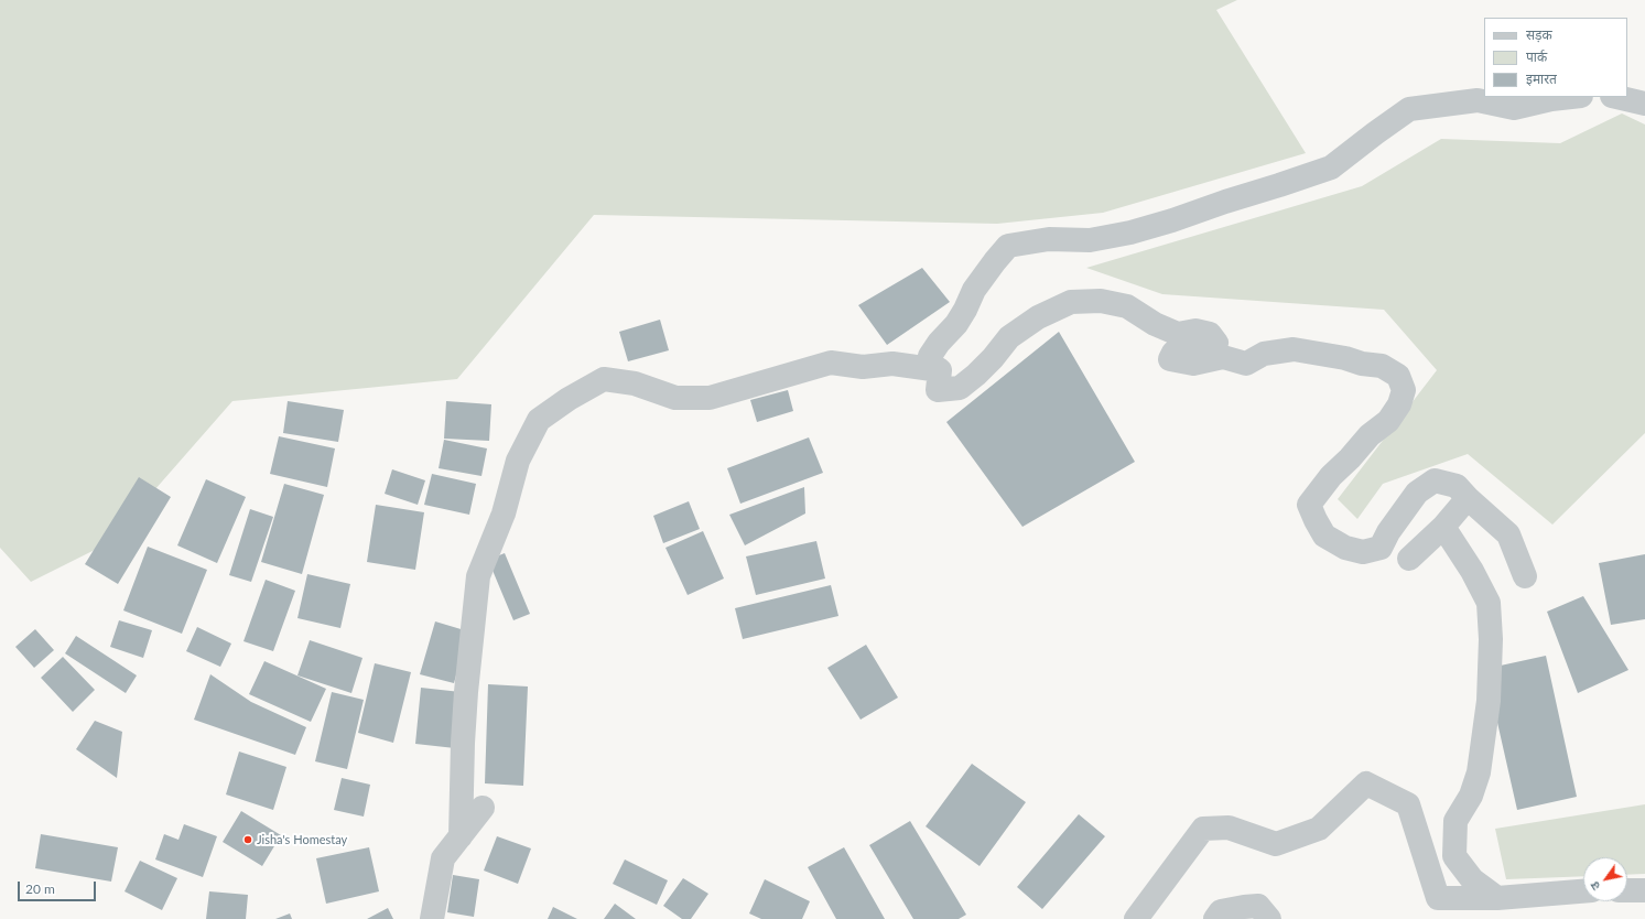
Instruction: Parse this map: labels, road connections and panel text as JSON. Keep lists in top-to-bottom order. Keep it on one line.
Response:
{"places":["Jisha's Homestay"],"legend":["सड़क","पार्क","इमारत"],"scale_bar":"20 m","north":"bottom left"}
